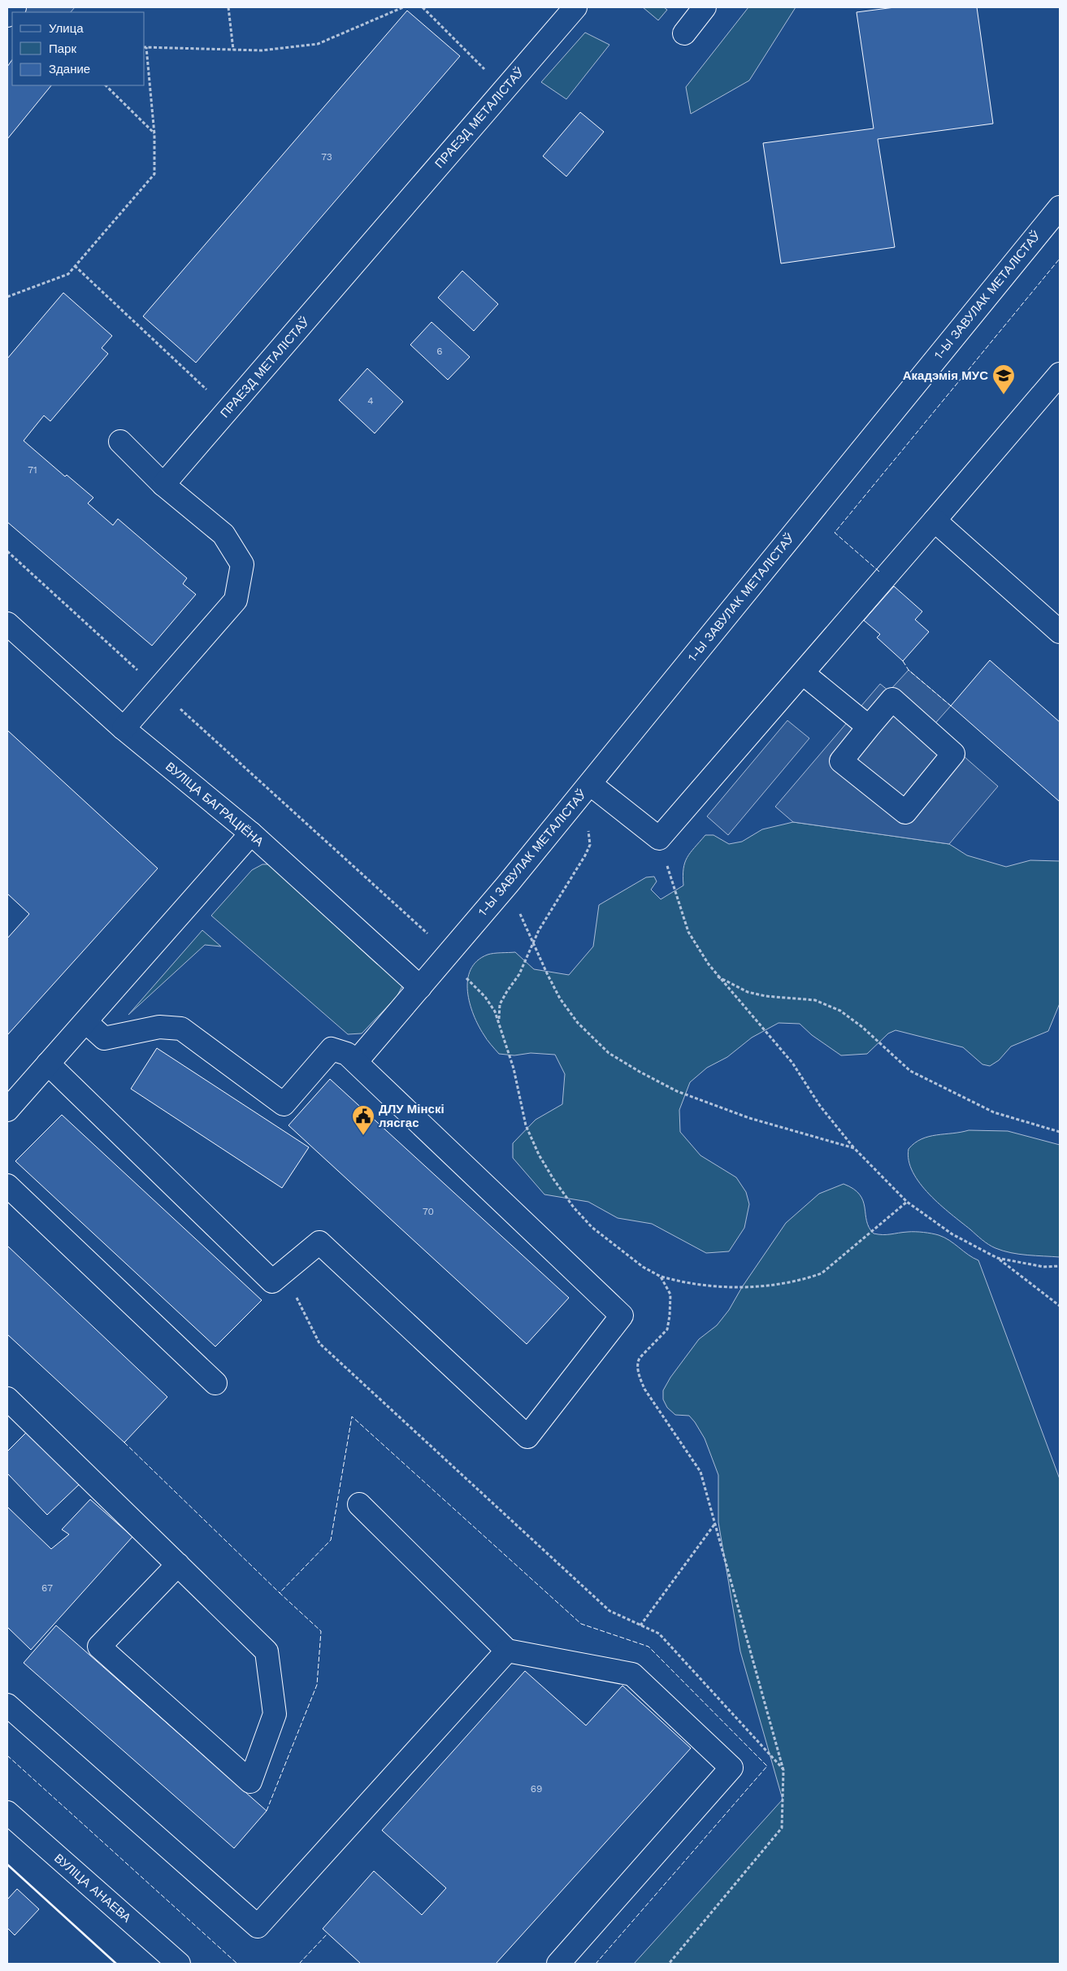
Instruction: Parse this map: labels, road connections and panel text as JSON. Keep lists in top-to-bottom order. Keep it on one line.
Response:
{"streets":{"street":["ПРАЕЗД МЕТАЛІСТАЎ","1-Ы ЗАВУЛАК МЕТАЛІСТАЎ","ВУЛІЦА БАГРАЦІЁНА","ВУЛІЦА АНАЕВА"]},"crossings":[["1-Ы ЗАВУЛАК МЕТАЛІСТАЎ","ВУЛІЦА БАГРАЦІЁНА"]],"places":{"school or university":["Акадэмія МУС"],"public building":["ДЛУ Мінскі лясгас"]},"house_numbers":["73","6","4","71","70","67","69"],"legend":["Улица","Парк","Здание"]}
